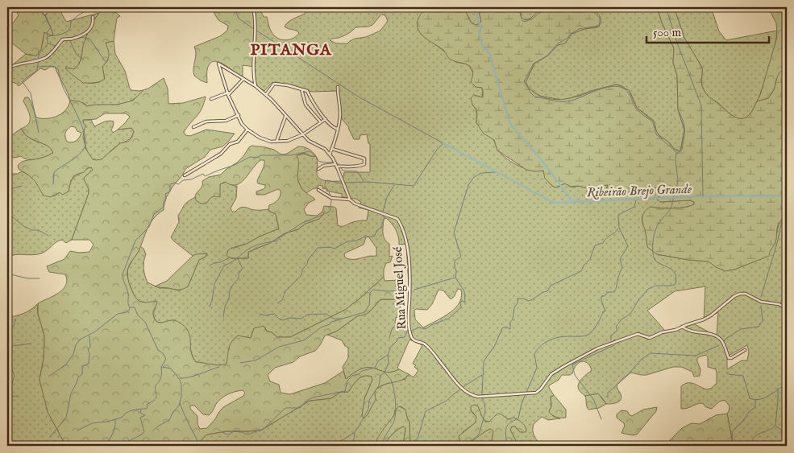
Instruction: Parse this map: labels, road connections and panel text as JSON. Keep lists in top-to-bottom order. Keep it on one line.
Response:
{"streets":{"street":["Rua Miguel José"]},"districts":["PITANGA"],"water":["Ribeirão Brejo Grande"],"scale_bar":"500 m"}
